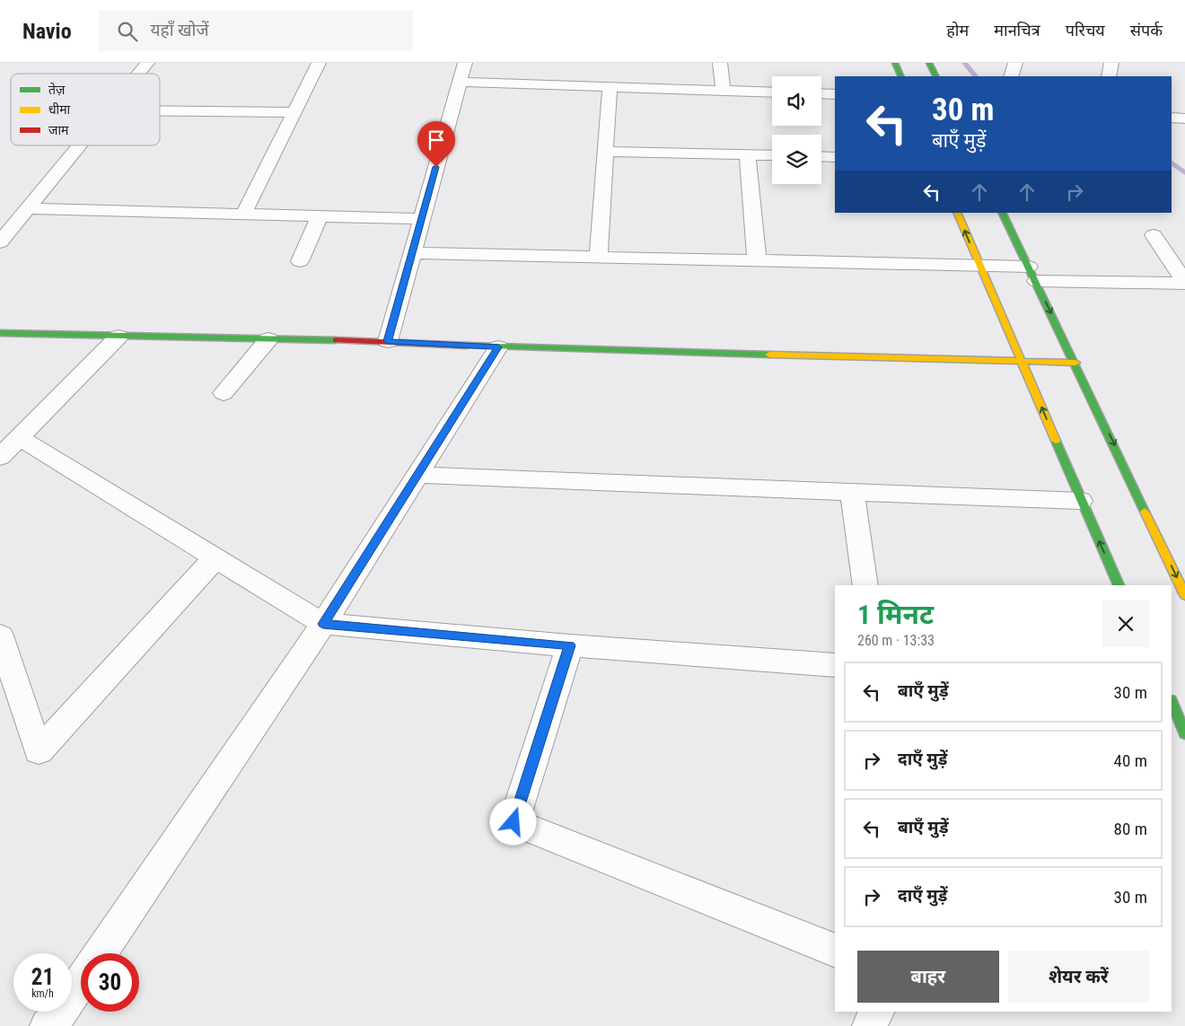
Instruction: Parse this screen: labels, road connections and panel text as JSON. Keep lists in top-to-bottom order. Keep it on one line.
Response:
{"legend":["तेज़","धीमा","जाम"],"page":{"header":"Navio","search":"यहाँ खोजें","nav":["होम","मानचित्र","परिचय","संपर्क"],"turn":["30 m","बाएँ मुड़ें"],"heading":["1 मिनट","260 m · 13:33"],"list":[{"name":"बाएँ मुड़ें","value":"30 m"},{"name":"दाएँ मुड़ें","value":"40 m"},{"name":"बाएँ मुड़ें","value":"80 m"},{"name":"दाएँ मुड़ें","value":"30 m"}],"buttons":["बाहर","शेयर करें"],"speed":"21 km/h","limit":"30"}}
